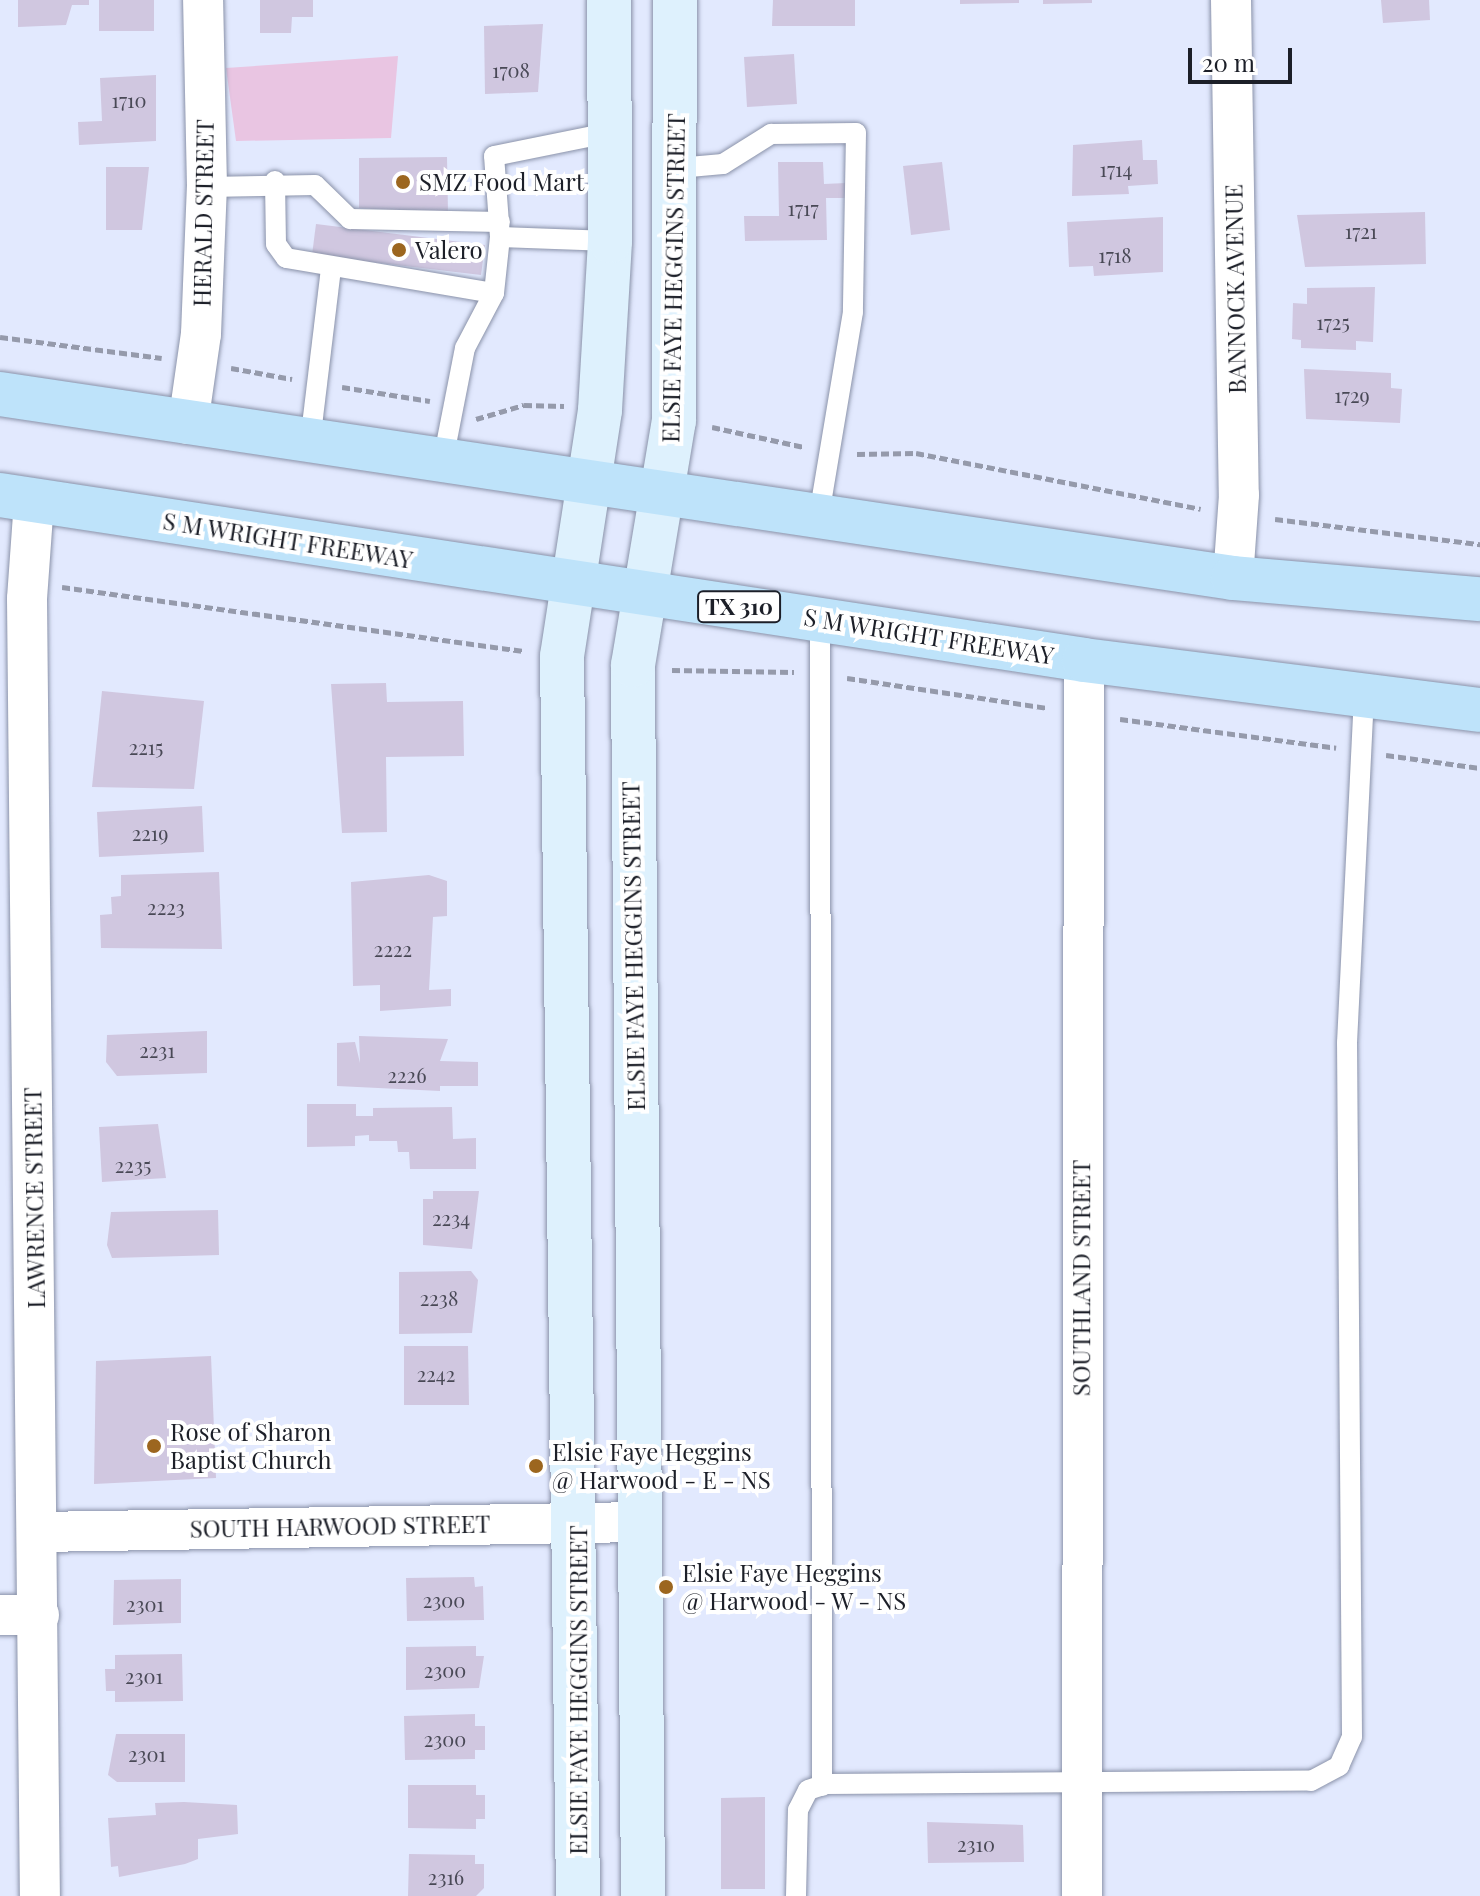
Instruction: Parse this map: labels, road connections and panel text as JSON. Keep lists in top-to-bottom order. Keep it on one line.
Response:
{"streets":{"main road":["ELSIE FAYE HEGGINS STREET","S M WRIGHT FREEWAY","TX 310"],"street":["HERALD STREET","BANNOCK AVENUE","LAWRENCE STREET","SOUTHLAND STREET","SOUTH HARWOOD STREET"]},"crossings":[["ELSIE FAYE HEGGINS STREET","S M WRIGHT FREEWAY"],["ELSIE FAYE HEGGINS STREET","SOUTH HARWOOD STREET"],["S M WRIGHT FREEWAY","LAWRENCE STREET"],["S M WRIGHT FREEWAY","SOUTHLAND STREET"],["LAWRENCE STREET","SOUTH HARWOOD STREET"]],"places":["SMZ Food Mart","Valero","Rose of Sharon Baptist Church","Elsie Faye Heggins @ Harwood - E - NS","Elsie Faye Heggins @ Harwood - W - NS"],"house_numbers":["1708","1710","1714","1717","1721","1718","1725","1729","2215","2219","2223","2222","2231","2226","2235","2234","2238","2242","2300","2301","2300","2301","2300","2301","2310","2316"],"scale_bar":"20 m"}
